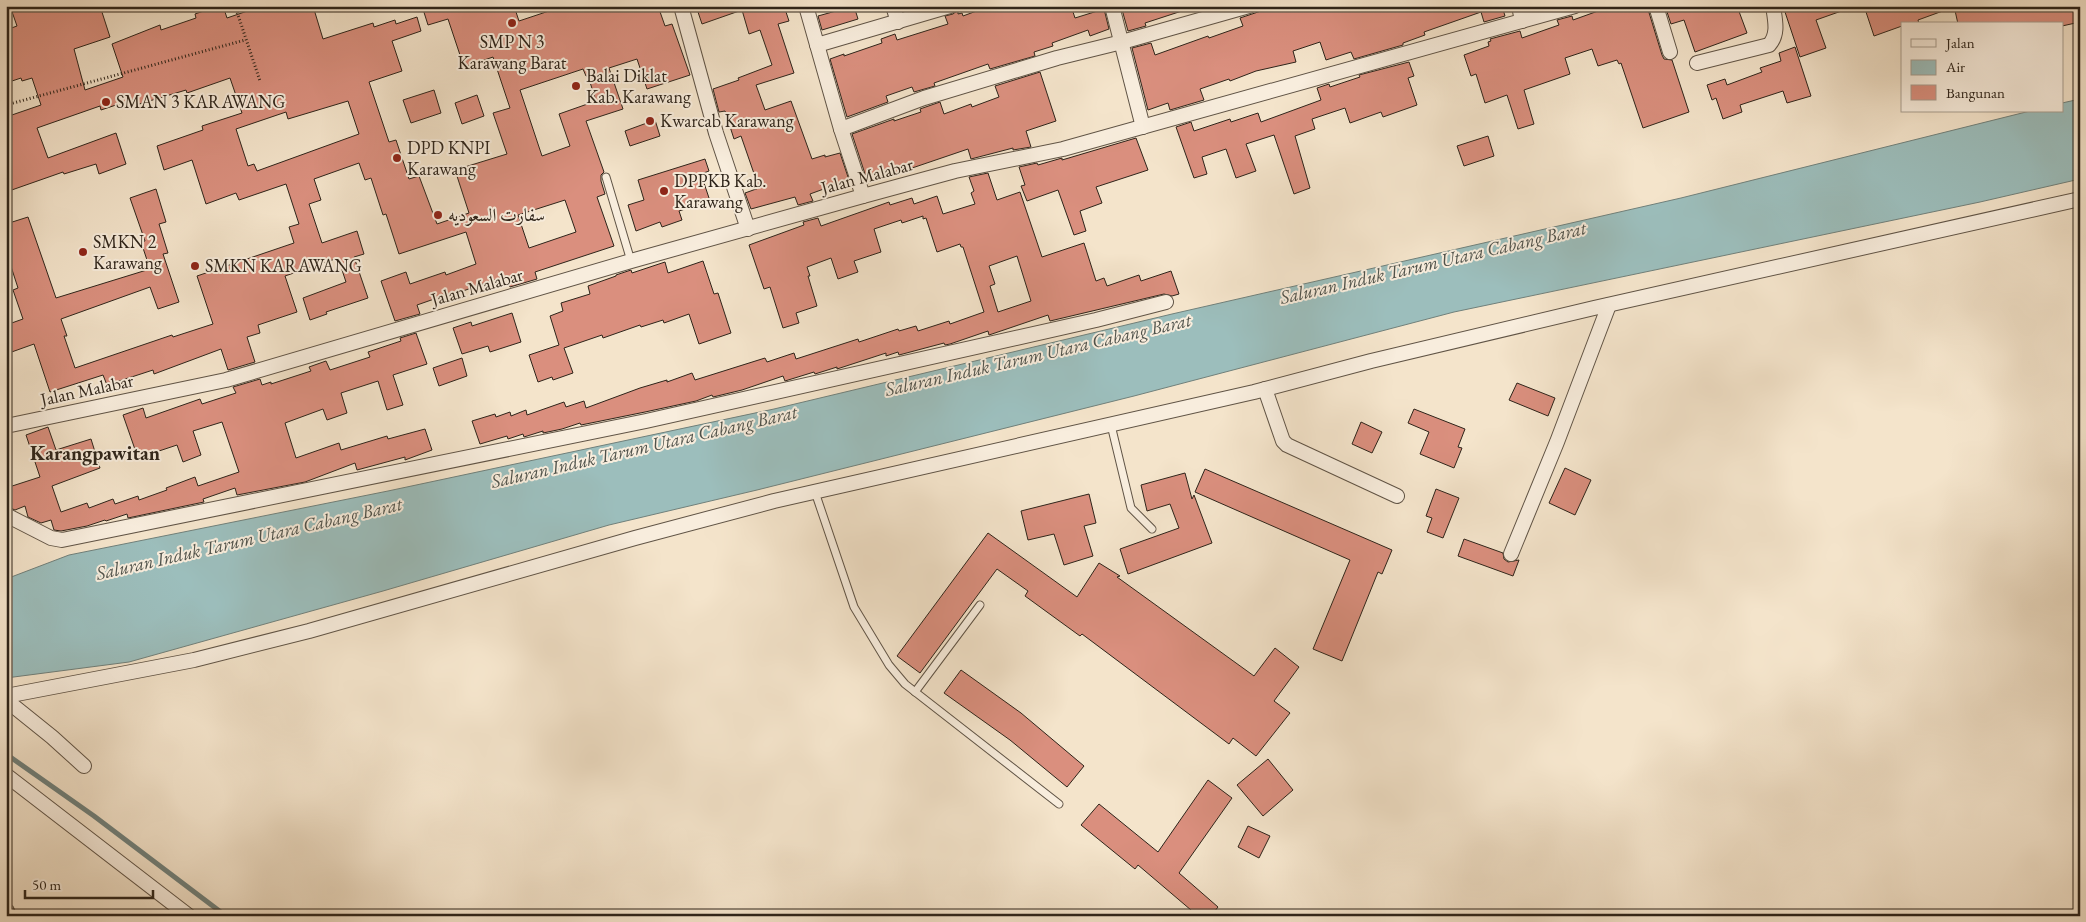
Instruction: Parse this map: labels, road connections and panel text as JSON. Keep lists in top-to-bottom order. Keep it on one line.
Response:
{"streets":{"street":["Jalan Malabar"]},"districts":["Karangpawitan"],"water":["Saluran Induk Tarum Utara Cabang Barat"],"places":["SMP N 3 Karawang Barat","Balai Diklat Kab. Karawang","SMAN 3 KARAWANG","Kwarcab Karawang","DPD KNPI Karawang","DPPKB Kab. Karawang","سفارت السعوديه","SMKN 2 Karawang","SMKN KARAWANG"],"legend":["Jalan","Air","Bangunan"],"scale_bar":"50 m"}
